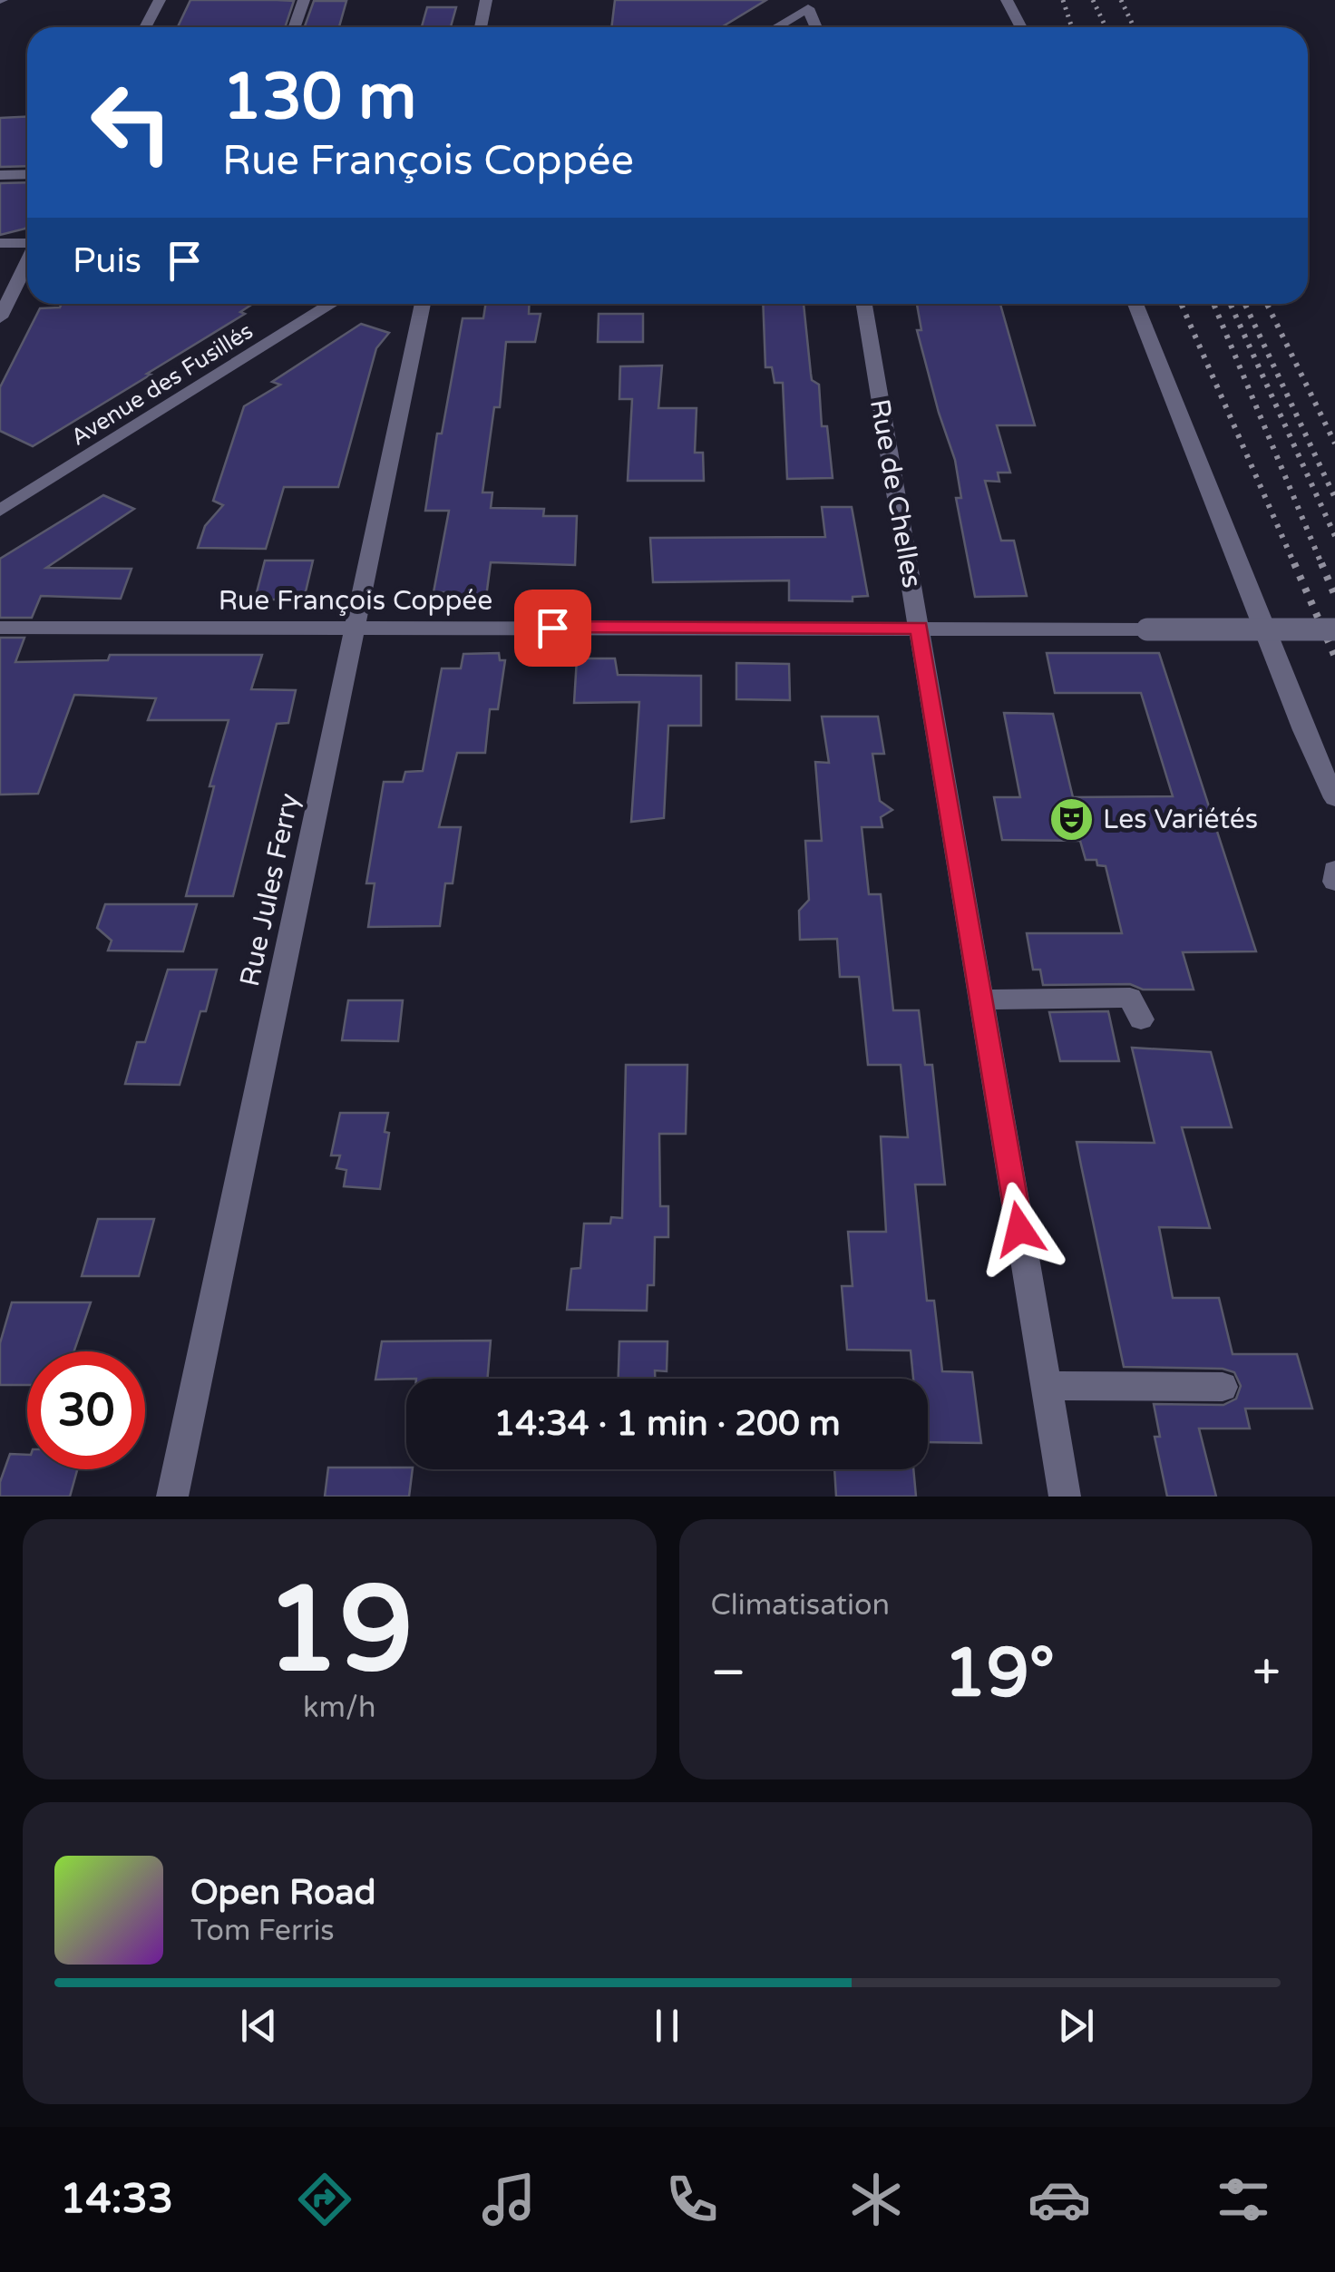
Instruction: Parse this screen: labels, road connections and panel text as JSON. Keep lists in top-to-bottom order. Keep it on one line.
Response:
{"streets":{"street":["Avenue des Fusillés","Rue de Chelles","Rue François Coppée","Rue Jules Ferry"]},"crossings":[["Rue de Chelles","Rue François Coppée"],["Rue François Coppée","Rue Jules Ferry"]],"places":{"theatre":["Les Variétés"]},"page":{"turn":["130 m","Rue François Coppée"],"then":"Puis","limit":"30","trip":"14:34 · 1 min · 200 m","tile":[["19","km/h"],"Climatisation"],"heat":["−","19°","+"],"song":["Open Road","Tom Ferris"],"tabs":"14:33"}}
